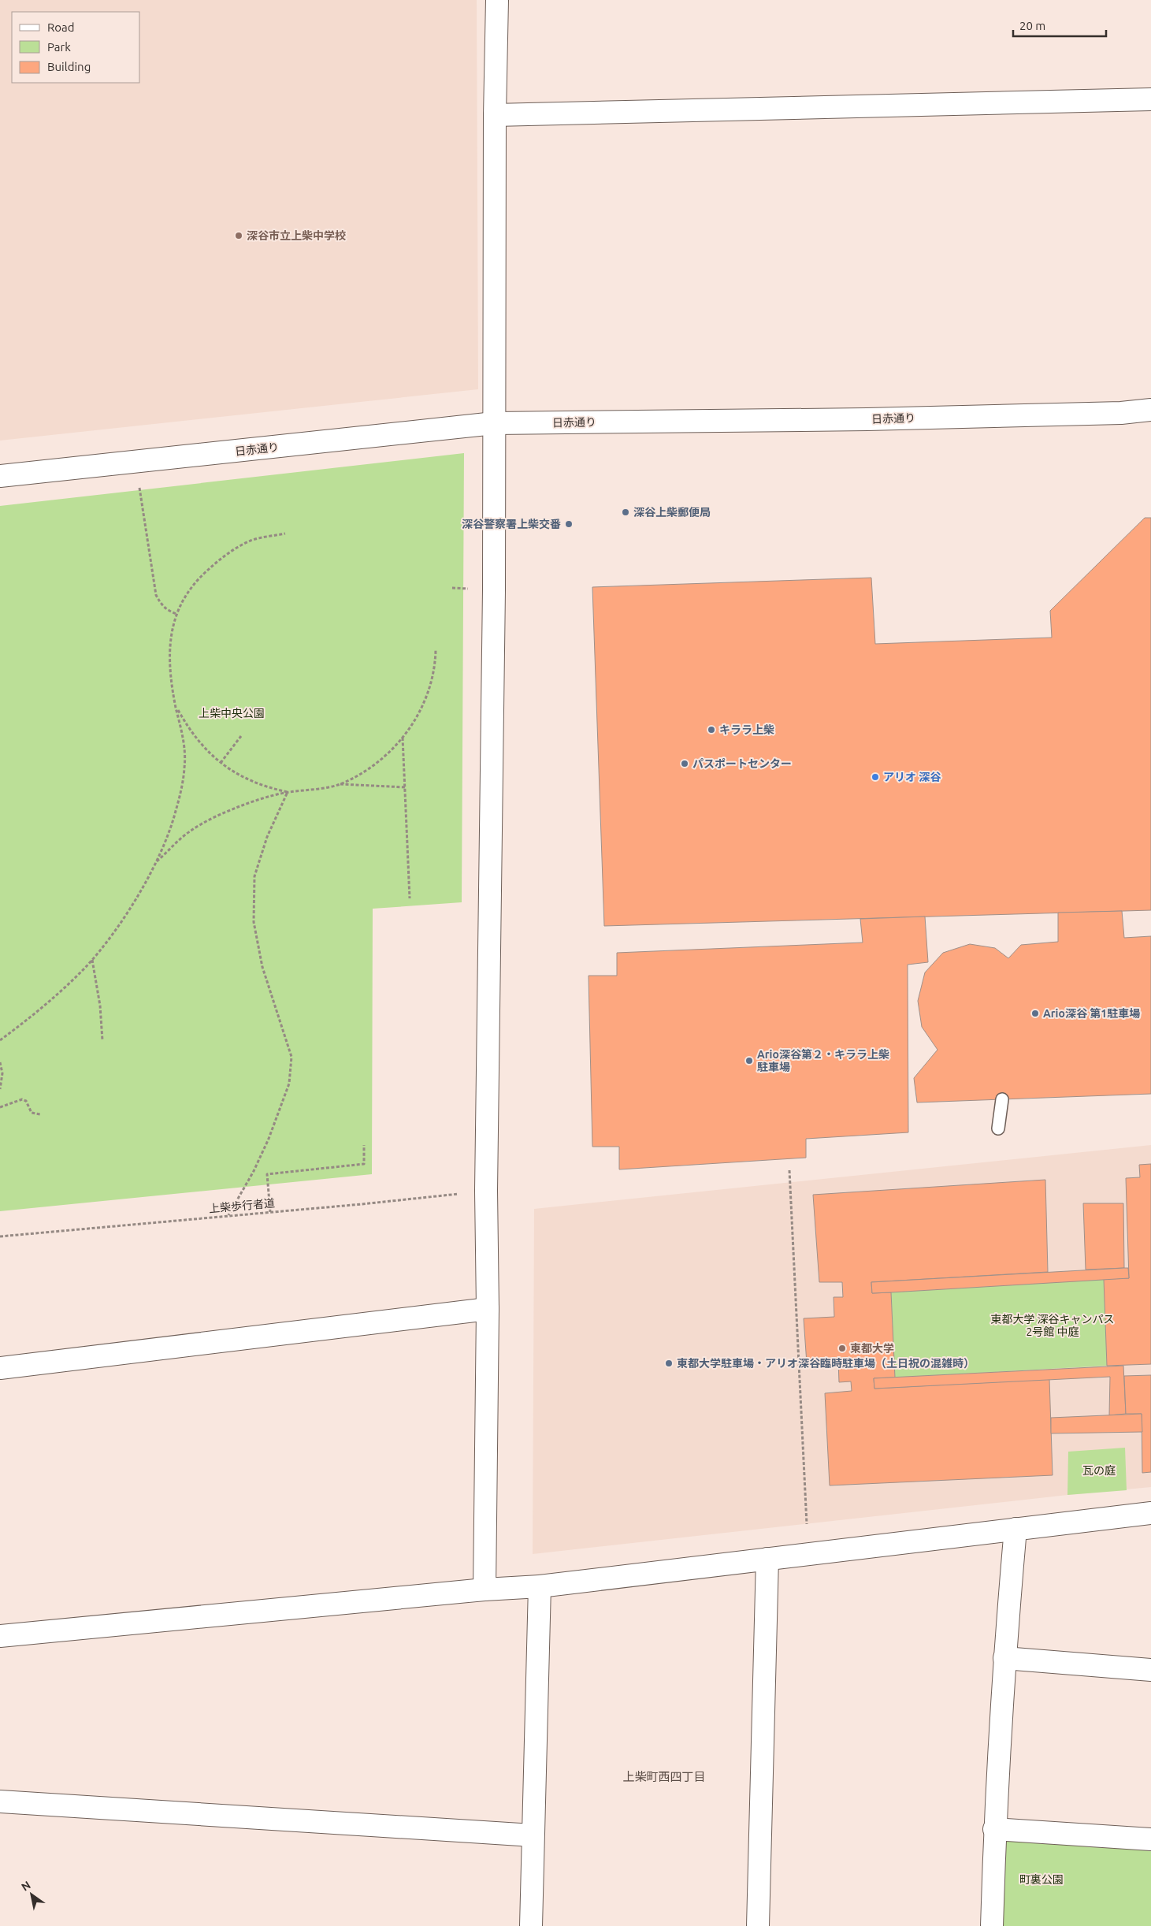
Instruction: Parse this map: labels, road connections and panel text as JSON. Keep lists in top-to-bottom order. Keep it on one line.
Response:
{"streets":{"street":["日赤通り"],"path":["上柴歩行者道"]},"districts":["上柴町西四丁目"],"parks":["上柴中央公園","東都大学 深谷キャンパス 2号館 中庭","瓦の庭","町裏公園"],"places":["深谷市立上柴中学校","深谷上柴郵便局","深谷警察署上柴交番","キララ上柴","パスポートセンター","アリオ 深谷","Ario深谷 第1駐車場","Ario深谷第２・キララ上柴 駐車場","東都大学","東都大学駐車場・アリオ深谷臨時駐車場（土日祝の混雑時）"],"legend":["Road","Park","Building"],"scale_bar":"20 m","north":"top left"}
